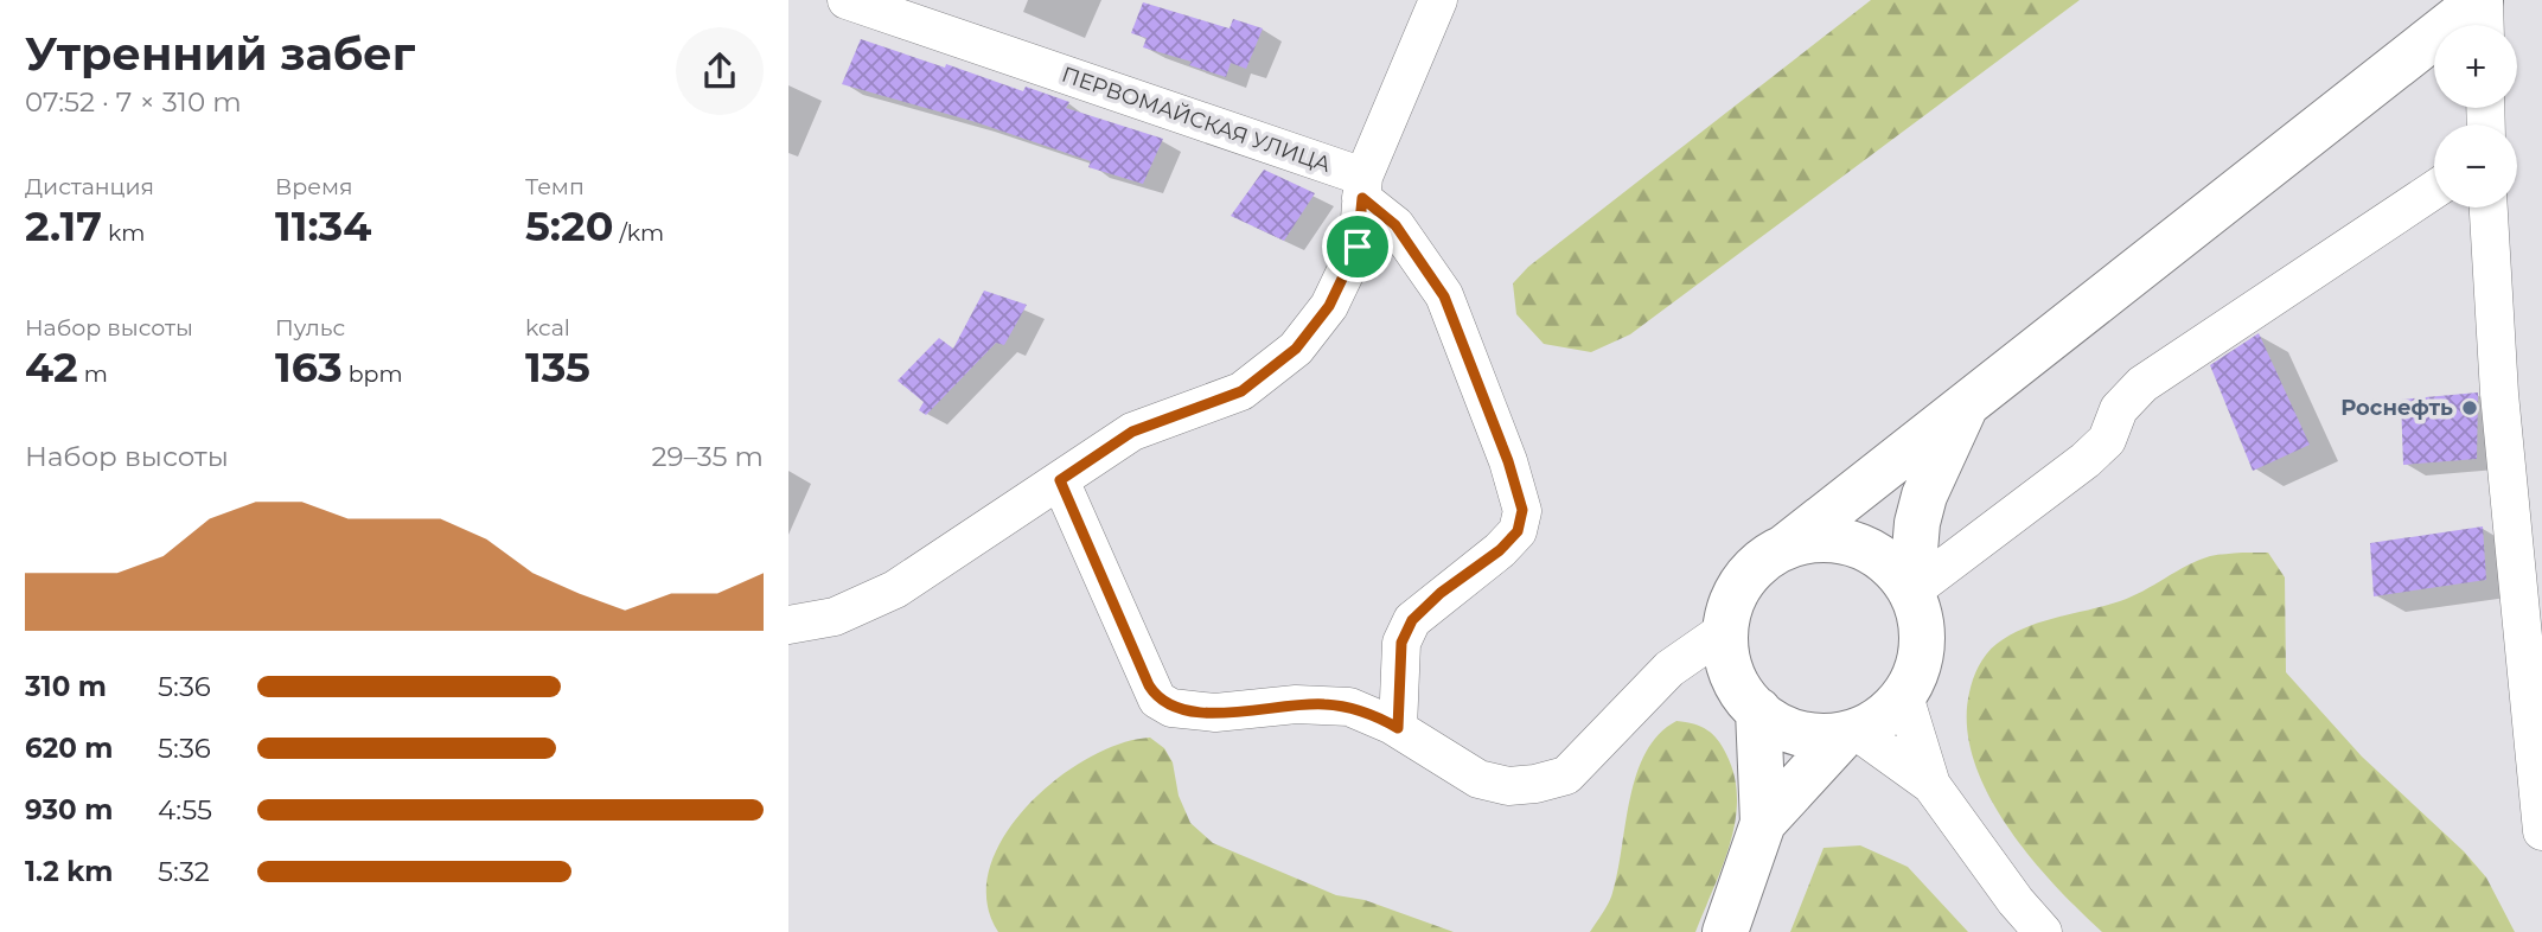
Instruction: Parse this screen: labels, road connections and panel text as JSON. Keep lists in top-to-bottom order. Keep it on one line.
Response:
{"streets":{"street":["ПЕРВОМАЙСКАЯ УЛИЦА"]},"places":["Роснефть"],"page":{"heading":["Утренний забег","07:52 · 7 × 310 m"],"map_buttons":["+","−"],"stats":[["Дистанция","2.17 km"],["Время","11:34"],["Темп","5:20 /km"],["Набор высоты","42 m"],["Пульс","163 bpm"],["kcal","135"]],"chart":["Набор высоты","29–35 m"],"list":[{"name":"310 m","note":"5:36"},{"name":"620 m","note":"5:36"},{"name":"930 m","note":"4:55"},{"name":"1.2 km","note":"5:32"}]}}
